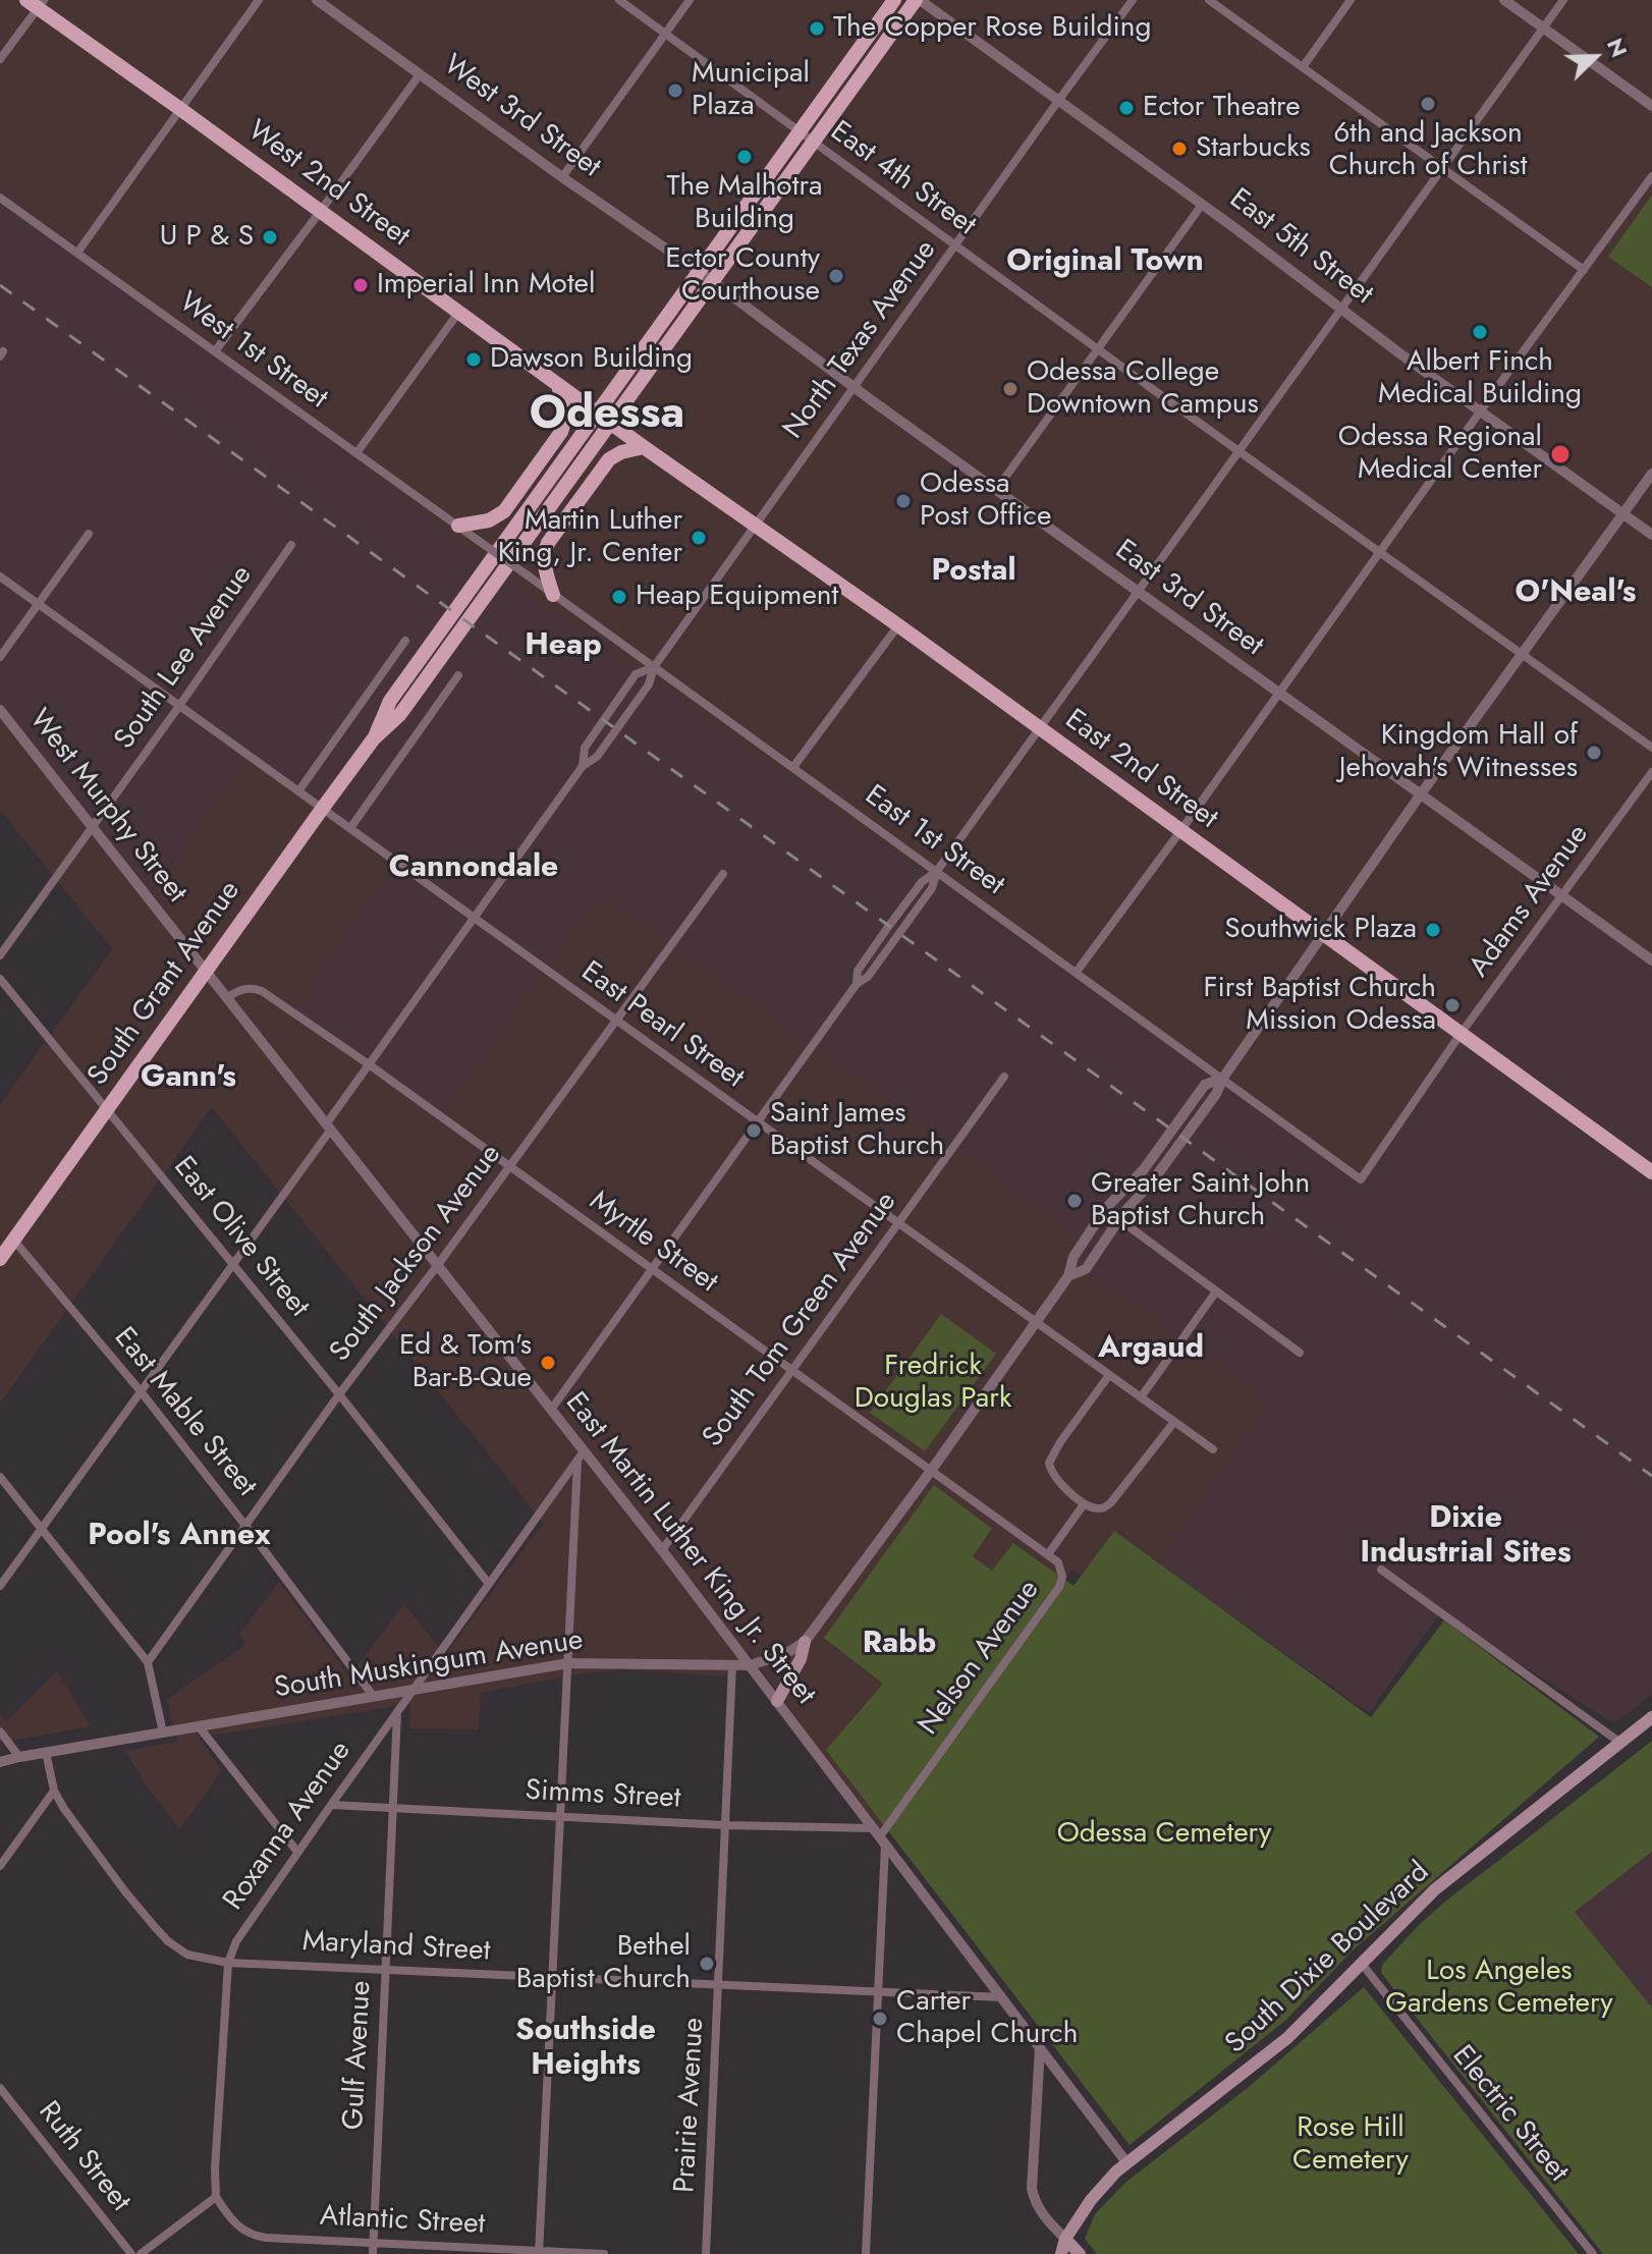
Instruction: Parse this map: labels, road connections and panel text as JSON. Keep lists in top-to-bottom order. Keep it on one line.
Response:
{"streets":{"main road":["West 2nd Street","East 2nd Street","South Grant Avenue","South Dixie Boulevard"],"street":["West 3rd Street","East 4th Street","East 5th Street","North Texas Avenue","West 1st Street","East 3rd Street","South Lee Avenue","West Murphy Street","East 1st Street","Adams Avenue","East Pearl Street","East Olive Street","Myrtle Street","South Jackson Avenue","South Tom Green Avenue","East Mable Street","East Martin Luther King Jr. Street","Nelson Avenue","South Muskingum Avenue","Simms Street","Roxanna Avenue","Maryland Street","Gulf Avenue","Prairie Avenue","Electric Street","Ruth Street","Atlantic Street"]},"crossings":[["West 3rd Street","East 3rd Street"],["West 3rd Street","South Grant Avenue"],["East 4th Street","North Texas Avenue"],["East 4th Street","South Grant Avenue"],["West 2nd Street","East 2nd Street"],["West 2nd Street","South Grant Avenue"],["East 5th Street","North Texas Avenue"],["East 5th Street","South Grant Avenue"],["North Texas Avenue","East 3rd Street"],["North Texas Avenue","East 2nd Street"],["North Texas Avenue","East 1st Street"],["West 1st Street","East 1st Street"],["East 3rd Street","Adams Avenue"],["East 3rd Street","South Grant Avenue"],["South Lee Avenue","West Murphy Street"],["South Lee Avenue","East Pearl Street"],["East 2nd Street","Adams Avenue"],["East 2nd Street","South Grant Avenue"],["West Murphy Street","South Grant Avenue"],["West Murphy Street","East Martin Luther King Jr. Street"],["East 1st Street","Adams Avenue"],["East 1st Street","South Muskingum Avenue"],["South Grant Avenue","East Pearl Street"],["South Grant Avenue","East Olive Street"],["South Grant Avenue","East Mable Street"],["South Grant Avenue","East Martin Luther King Jr. Street"],["East Pearl Street","South Jackson Avenue"],["East Pearl Street","South Tom Green Avenue"],["East Pearl Street","South Muskingum Avenue"],["East Olive Street","South Jackson Avenue"],["East Olive Street","Roxanna Avenue"],["Myrtle Street","South Jackson Avenue"],["Myrtle Street","South Tom Green Avenue"],["Myrtle Street","East Martin Luther King Jr. Street"],["Myrtle Street","Nelson Avenue"],["Myrtle Street","South Muskingum Avenue"],["South Jackson Avenue","East Mable Street"],["South Jackson Avenue","East Martin Luther King Jr. Street"],["South Tom Green Avenue","East Martin Luther King Jr. Street"],["East Mable Street","South Muskingum Avenue"],["East Martin Luther King Jr. Street","Nelson Avenue"],["East Martin Luther King Jr. Street","South Muskingum Avenue"],["East Martin Luther King Jr. Street","Simms Street"],["East Martin Luther King Jr. Street","Roxanna Avenue"],["East Martin Luther King Jr. Street","Maryland Street"],["East Martin Luther King Jr. Street","South Dixie Boulevard"],["Nelson Avenue","Simms Street"],["South Muskingum Avenue","Roxanna Avenue"],["South Muskingum Avenue","Prairie Avenue"],["Simms Street","Roxanna Avenue"],["Simms Street","Gulf Avenue"],["Simms Street","Prairie Avenue"],["Roxanna Avenue","Maryland Street"],["Roxanna Avenue","Gulf Avenue"],["Roxanna Avenue","Atlantic Street"],["Maryland Street","Gulf Avenue"],["Maryland Street","Prairie Avenue"],["South Dixie Boulevard","Electric Street"],["Gulf Avenue","Atlantic Street"]],"districts":["Original Town","Odessa","Postal","O'Neal's","Heap","Cannondale","Gann's","Argaud","Dixie Industrial Sites","Pool's Annex","Rabb","Southside Heights"],"parks":["Fredrick Douglas Park","Odessa Cemetery","Los Angeles Gardens Cemetery","Rose Hill Cemetery"],"places":["The Copper Rose Building","Municipal Plaza","6th and Jackson Church of Christ","Ector Theatre","Starbucks","The Malhotra Building","U P & S","Ector County Courthouse","Imperial Inn Motel","Albert Finch Medical Building","Dawson Building","Odessa College Downtown Campus","Odessa Regional Medical Center","Odessa Post Office","Martin Luther King, Jr. Center","Heap Equipment","Kingdom Hall of Jehovah's Witnesses","Southwick Plaza","First Baptist Church Mission Odessa","Saint James Baptist Church","Greater Saint John Baptist Church","Ed & Tom's Bar-B-Que","Bethel Baptist Church","Carter Chapel Church"],"north":"top right"}
